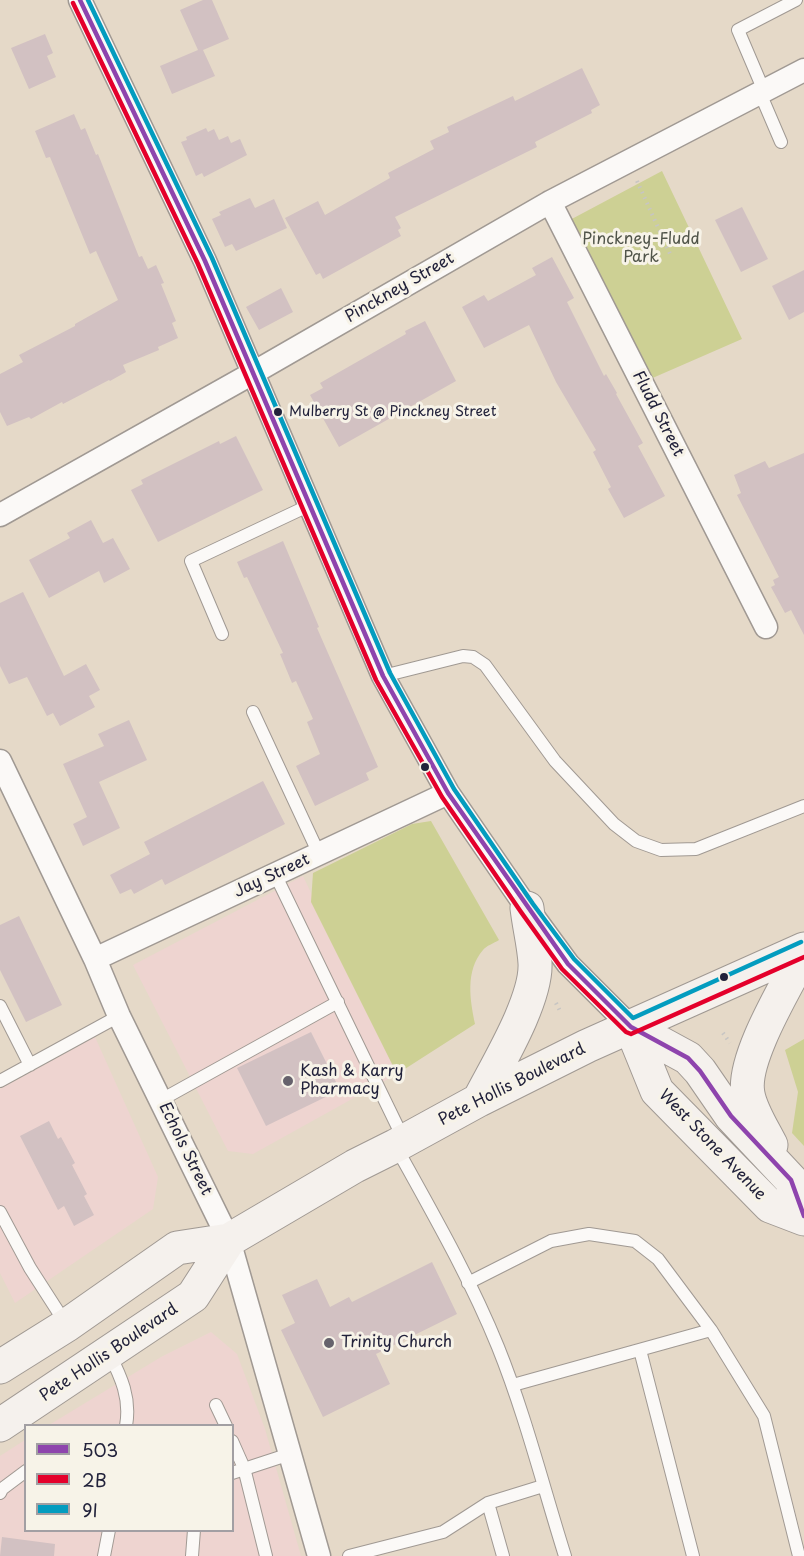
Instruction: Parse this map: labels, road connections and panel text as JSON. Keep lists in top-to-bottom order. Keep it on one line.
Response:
{"streets":{"main road":["Pete Hollis Boulevard","West Stone Avenue"],"street":["Pinckney Street","Fludd Street","Jay Street","Echols Street"]},"crossings":[["Pinckney Street","Fludd Street"],["Jay Street","Echols Street"],["Pete Hollis Boulevard","West Stone Avenue"],["Pete Hollis Boulevard","Echols Street"]],"parks":["Pinckney-Fludd Park"],"places":["Mulberry St @ Pinckney Street","Kash & Karry Pharmacy","Trinity Church"],"lines":["transit line 503","transit line 9I","transit line 2B"],"legend":["503","2B","9I"]}
